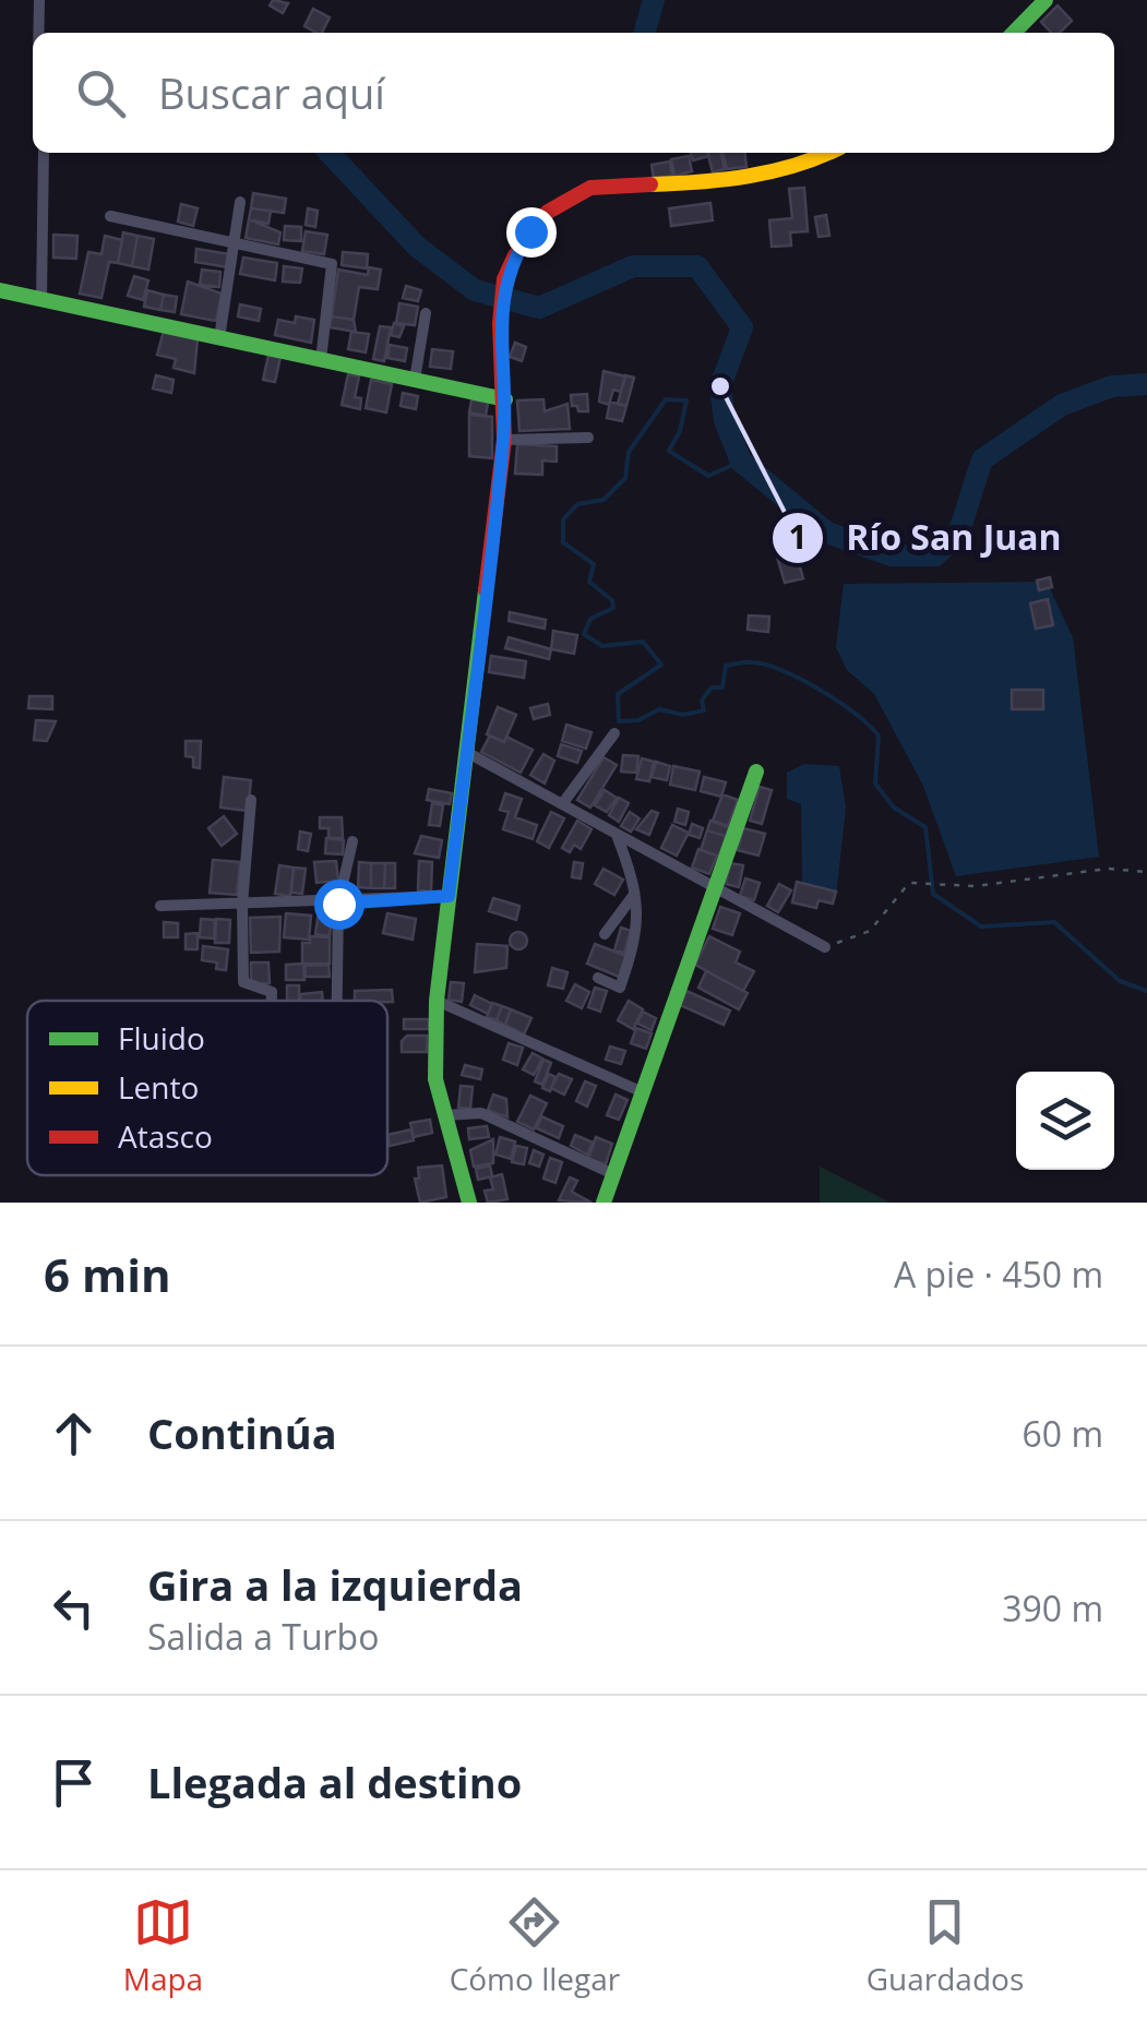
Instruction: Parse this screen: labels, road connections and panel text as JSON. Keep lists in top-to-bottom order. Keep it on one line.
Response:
{"places":["Río San Juan"],"legend":["Fluido","Lento","Atasco"],"page":{"search":"Buscar aquí","heading":["6 min","A pie · 450 m"],"list":[["Continúa","60 m"],["Gira a la izquierda","Salida a Turbo","390 m"],"Llegada al destino"],"nav":["Mapa","Cómo llegar","Guardados"]}}
